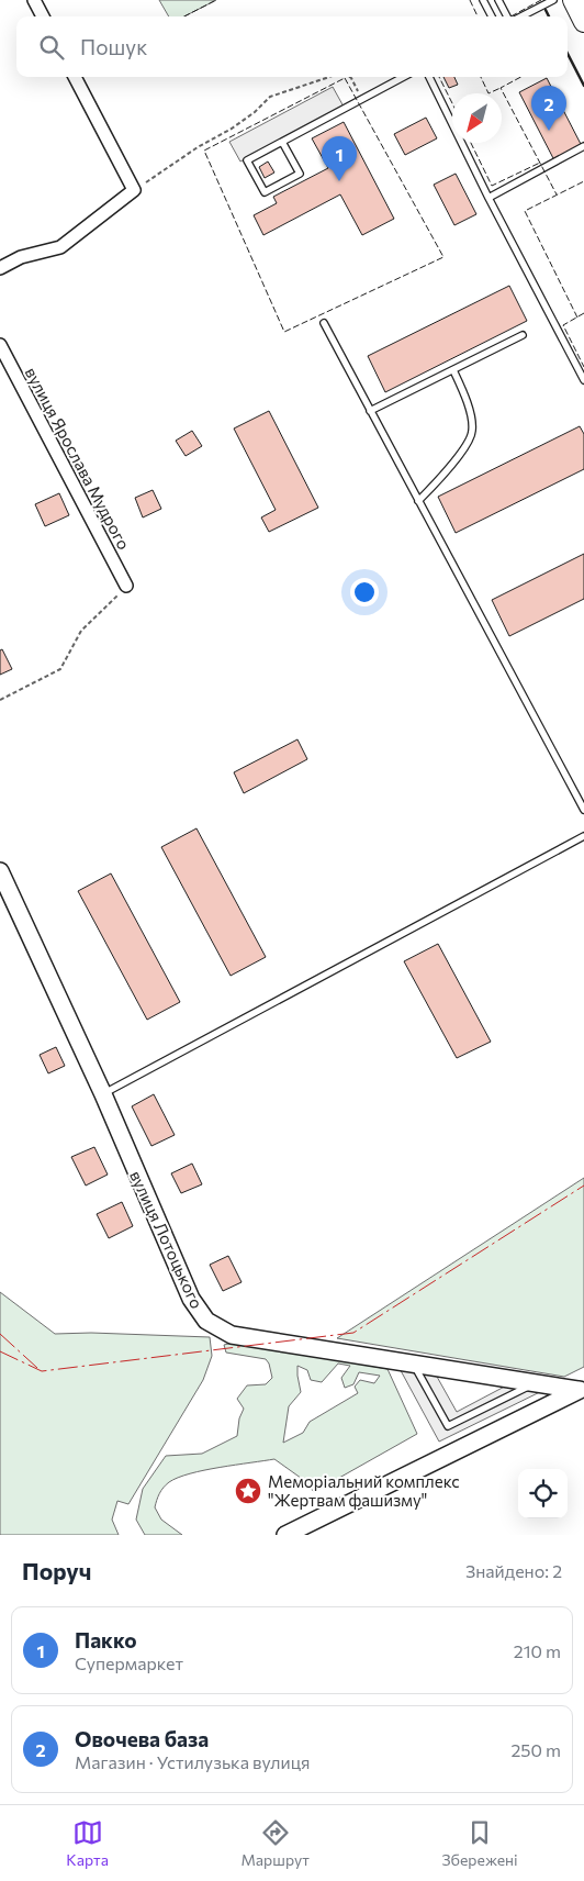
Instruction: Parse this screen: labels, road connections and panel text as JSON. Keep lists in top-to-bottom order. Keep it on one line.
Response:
{"streets":{"street":["вулиця Ярослава Мудрого","вулиця Лотоцького"]},"places":{"place":["Меморіальний комплекс \"Жертвам фашизму\""]},"north":"bottom left","page":{"search":"Пошук","pins":["2","1"],"heading":["Поруч","Знайдено: 2"],"list":[{"mark":"1","name":"Пакко","note":"Супермаркет","value":"210 m"},{"mark":"2","name":"Овочева база","note":"Магазин · Устилузька вулиця","value":"250 m"}],"nav":["Карта","Маршрут","Збережені"]}}
